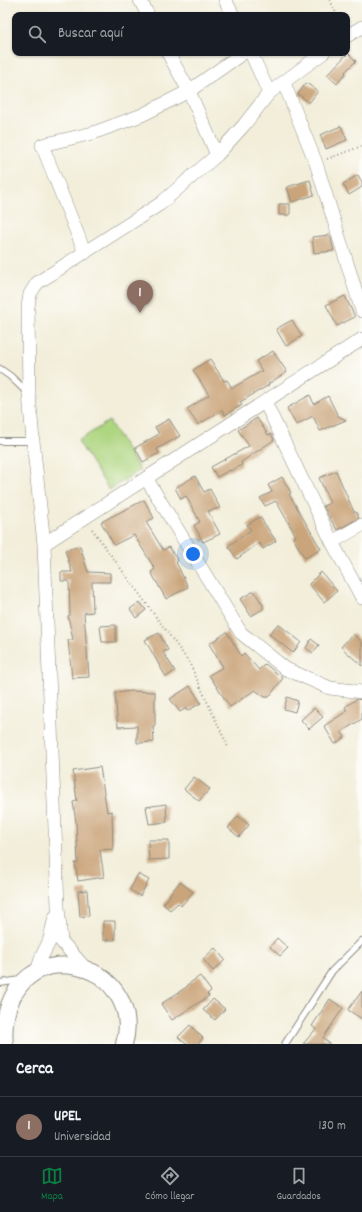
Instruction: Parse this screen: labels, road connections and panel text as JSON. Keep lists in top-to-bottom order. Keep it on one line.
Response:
{"page":{"search":"Buscar aquí","pins":"1","heading":"Cerca","list":[{"mark":"1","name":"UPEL","note":"Universidad","value":"130 m"}],"nav":["Mapa","Cómo llegar","Guardados"]}}
